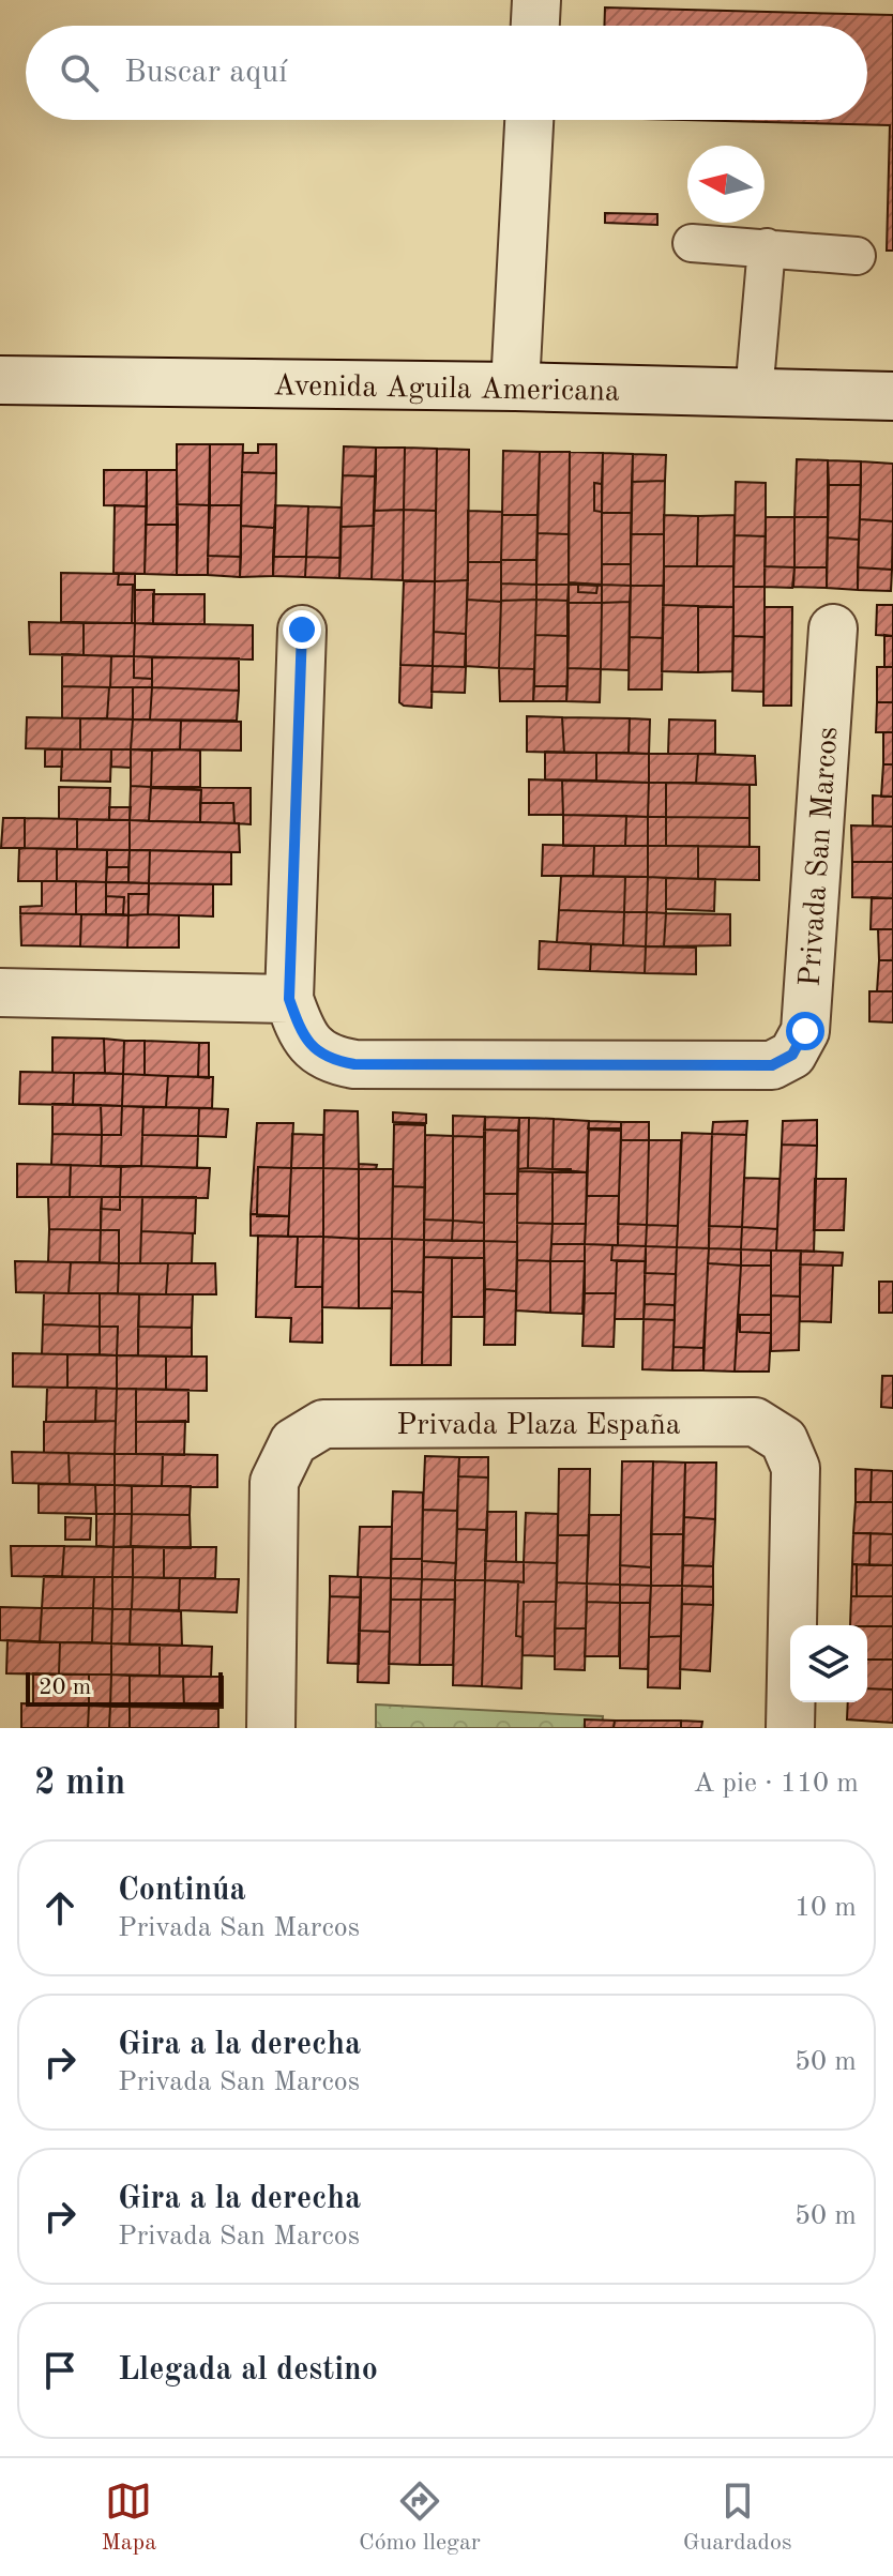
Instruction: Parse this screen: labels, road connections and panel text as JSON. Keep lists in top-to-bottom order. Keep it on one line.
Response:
{"streets":{"street":["Avenida Aguila Americana","Privada San Marcos","Privada Plaza España"]},"scale_bar":"20 m","north":"left","page":{"search":"Buscar aquí","scale":"20 m","heading":["2 min","A pie · 110 m"],"list":[["Continúa","Privada San Marcos","10 m"],["Gira a la derecha","Privada San Marcos","50 m"],["Gira a la derecha","Privada San Marcos","50 m"],"Llegada al destino"],"nav":["Mapa","Cómo llegar","Guardados"]}}
